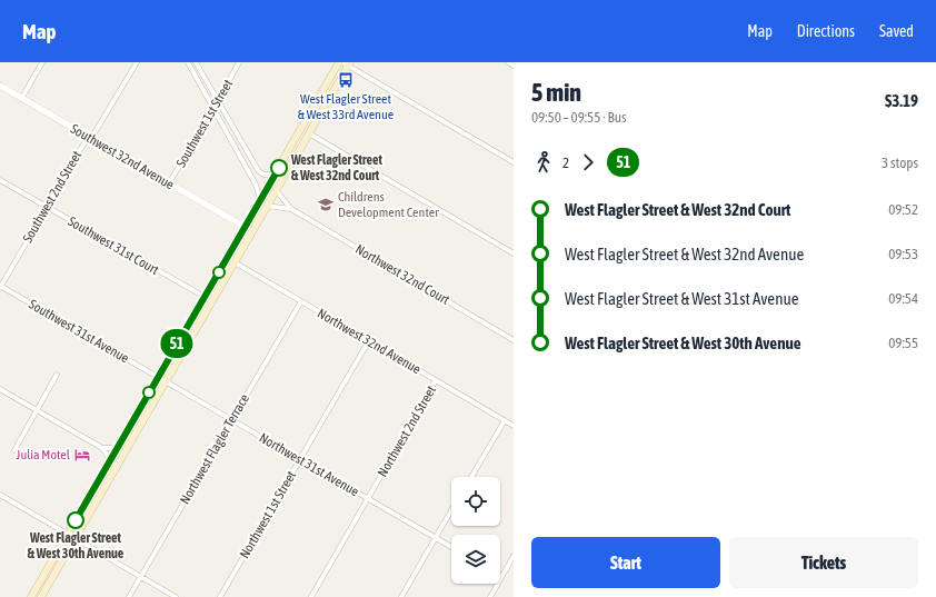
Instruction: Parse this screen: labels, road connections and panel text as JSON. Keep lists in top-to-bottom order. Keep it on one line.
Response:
{"streets":{"street":["Southwest 1st Street","Southwest 32nd Avenue","Southwest 2nd Street","Southwest 31st Court","Northwest 32nd Court","Southwest 31st Avenue","Northwest 32nd Avenue","Northwest 2nd Street","Northwest Flagler Terrace","Northwest 31st Avenue","Northwest 1st Street"]},"crossings":[["Southwest 1st Street","Southwest 32nd Avenue"],["Southwest 32nd Avenue","Southwest 2nd Street"],["Southwest 2nd Street","Southwest 31st Court"],["Southwest 2nd Street","Southwest 31st Avenue"],["Southwest 31st Avenue","Northwest 31st Avenue"],["Northwest 32nd Avenue","Northwest 2nd Street"],["Northwest 32nd Avenue","Northwest Flagler Terrace"],["Northwest 32nd Avenue","Northwest 1st Street"],["Northwest 2nd Street","Northwest 31st Avenue"],["Northwest Flagler Terrace","Northwest 31st Avenue"],["Northwest 31st Avenue","Northwest 1st Street"]],"places":{"bus stop":["West Flagler Street & West 33rd Avenue"],"other":["West Flagler Street & West 32nd Court","West Flagler Street & West 30th Avenue"],"school or university":["Childrens Development Center"],"hotel":["Julia Motel"]},"lines":["bus line 51"],"page":{"header":"Map","nav":["Map","Directions","Saved"],"on_map":"51","heading":["5 min","09:50 – 09:55 · Bus","$3.19"],"legs":["2","51","3 stops"],"list":[{"name":"West Flagler Street & West 32nd Court","value":"09:52"},{"name":"West Flagler Street & West 32nd Avenue","value":"09:53"},{"name":"West Flagler Street & West 31st Avenue","value":"09:54"},{"name":"West Flagler Street & West 30th Avenue","value":"09:55"}],"buttons":["Start","Tickets"]}}
